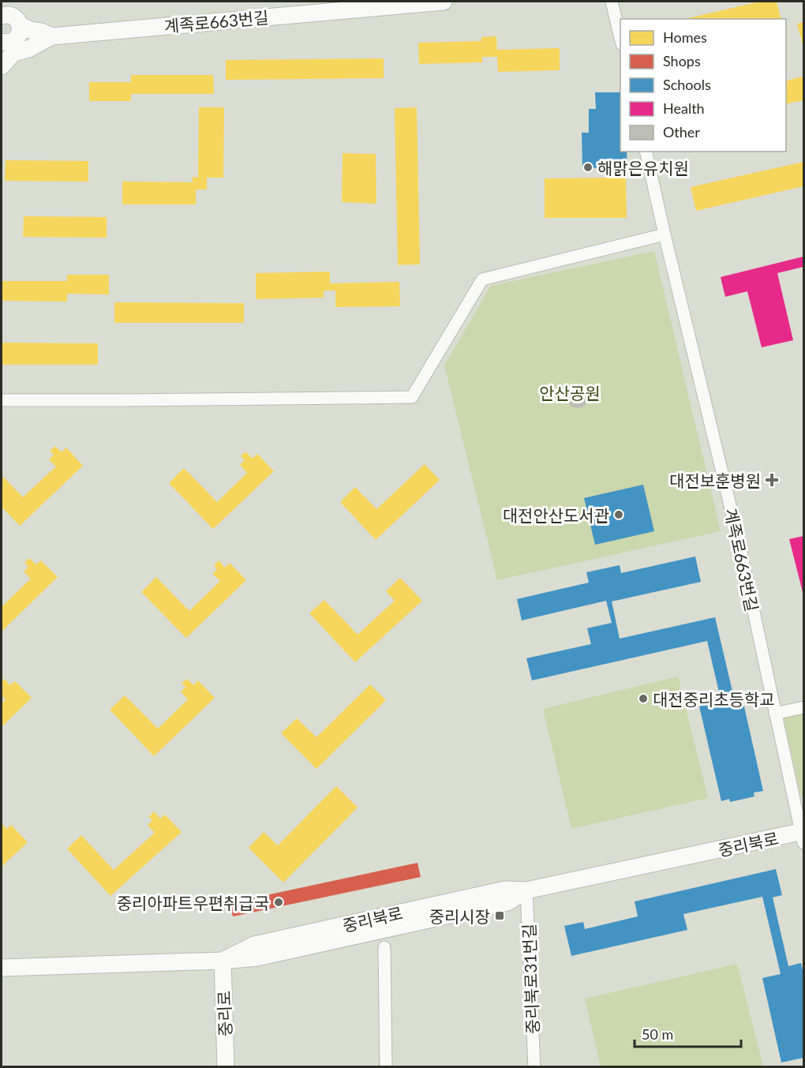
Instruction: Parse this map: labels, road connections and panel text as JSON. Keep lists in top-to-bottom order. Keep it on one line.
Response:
{"streets":{"main road":["계족로663번길","중리북로","중리로"],"street":["중리북로31번길"]},"crossings":[["계족로663번길","중리북로"],["중리북로","중리북로31번길"],["중리북로","중리로"]],"parks":["안산공원"],"places":{"other":["해맑은유치원","대전안산도서관","대전중리초등학교","중리아파트우편취급국"],"health":["대전보훈병원"],"transit":["중리시장"]},"legend":["Homes","Shops","Schools","Health","Other"],"scale_bar":"50 m"}
